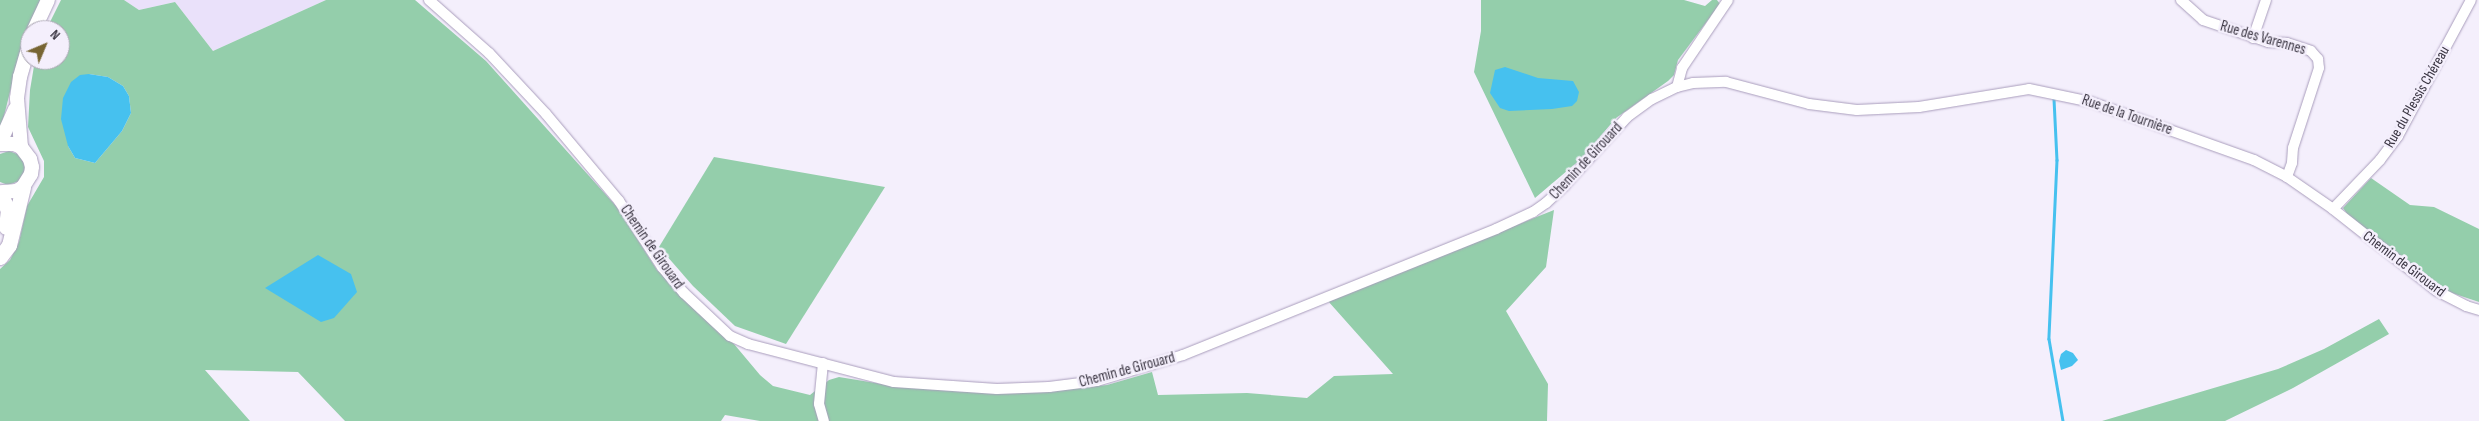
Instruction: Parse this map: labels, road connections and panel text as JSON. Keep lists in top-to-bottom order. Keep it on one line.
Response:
{"streets":{"street":["Rue des Varennes","Rue du Plessis Chéreau","Rue de la Tournière","Chemin de Girouard"]},"crossings":[["Rue des Varennes","Rue de la Tournière"],["Rue du Plessis Chéreau","Rue de la Tournière"],["Rue du Plessis Chéreau","Chemin de Girouard"],["Rue de la Tournière","Chemin de Girouard"]],"north":"top right"}
